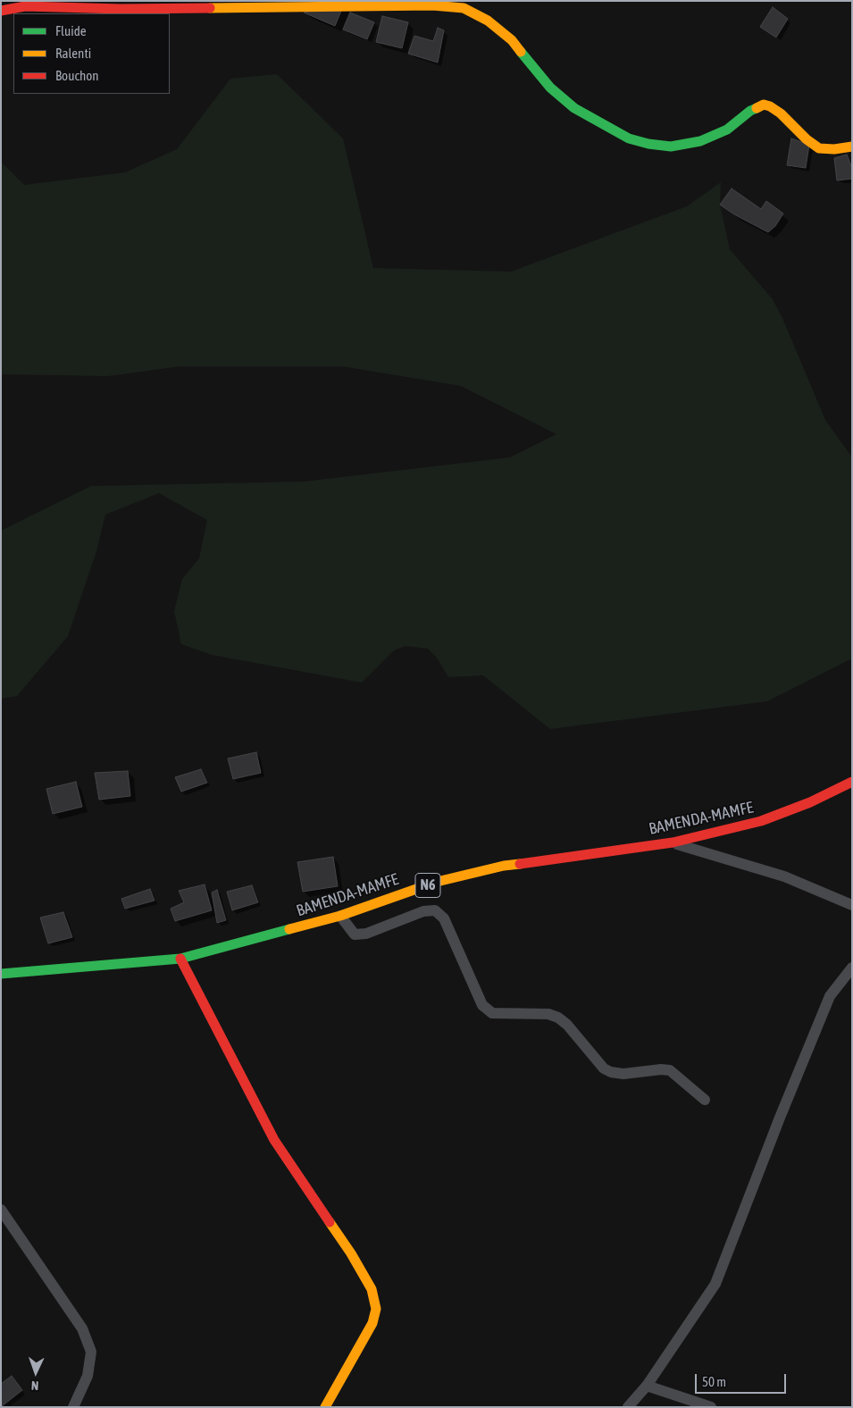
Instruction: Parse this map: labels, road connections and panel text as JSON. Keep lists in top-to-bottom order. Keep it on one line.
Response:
{"streets":{"main road":["BAMENDA-MAMFE","N6"]},"legend":["Fluide","Ralenti","Bouchon"],"scale_bar":"50 m","north":"bottom"}
